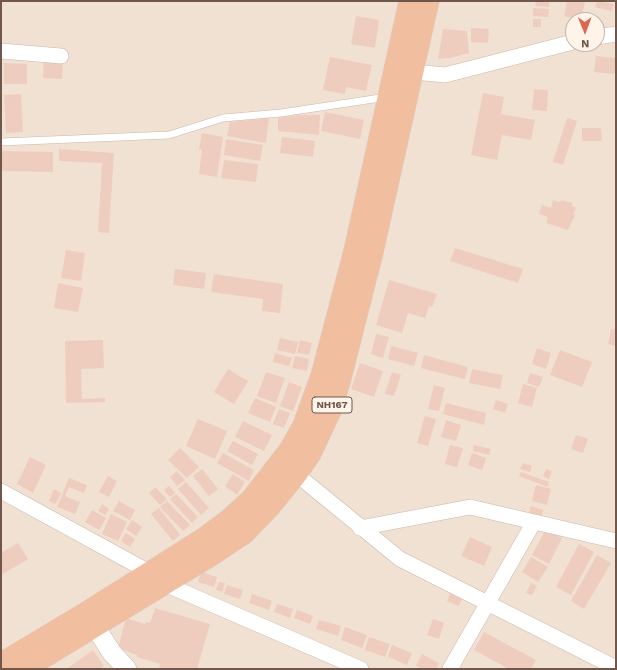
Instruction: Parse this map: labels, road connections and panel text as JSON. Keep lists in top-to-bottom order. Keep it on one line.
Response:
{"streets":{"highway":["NH167"]},"north":"bottom"}
